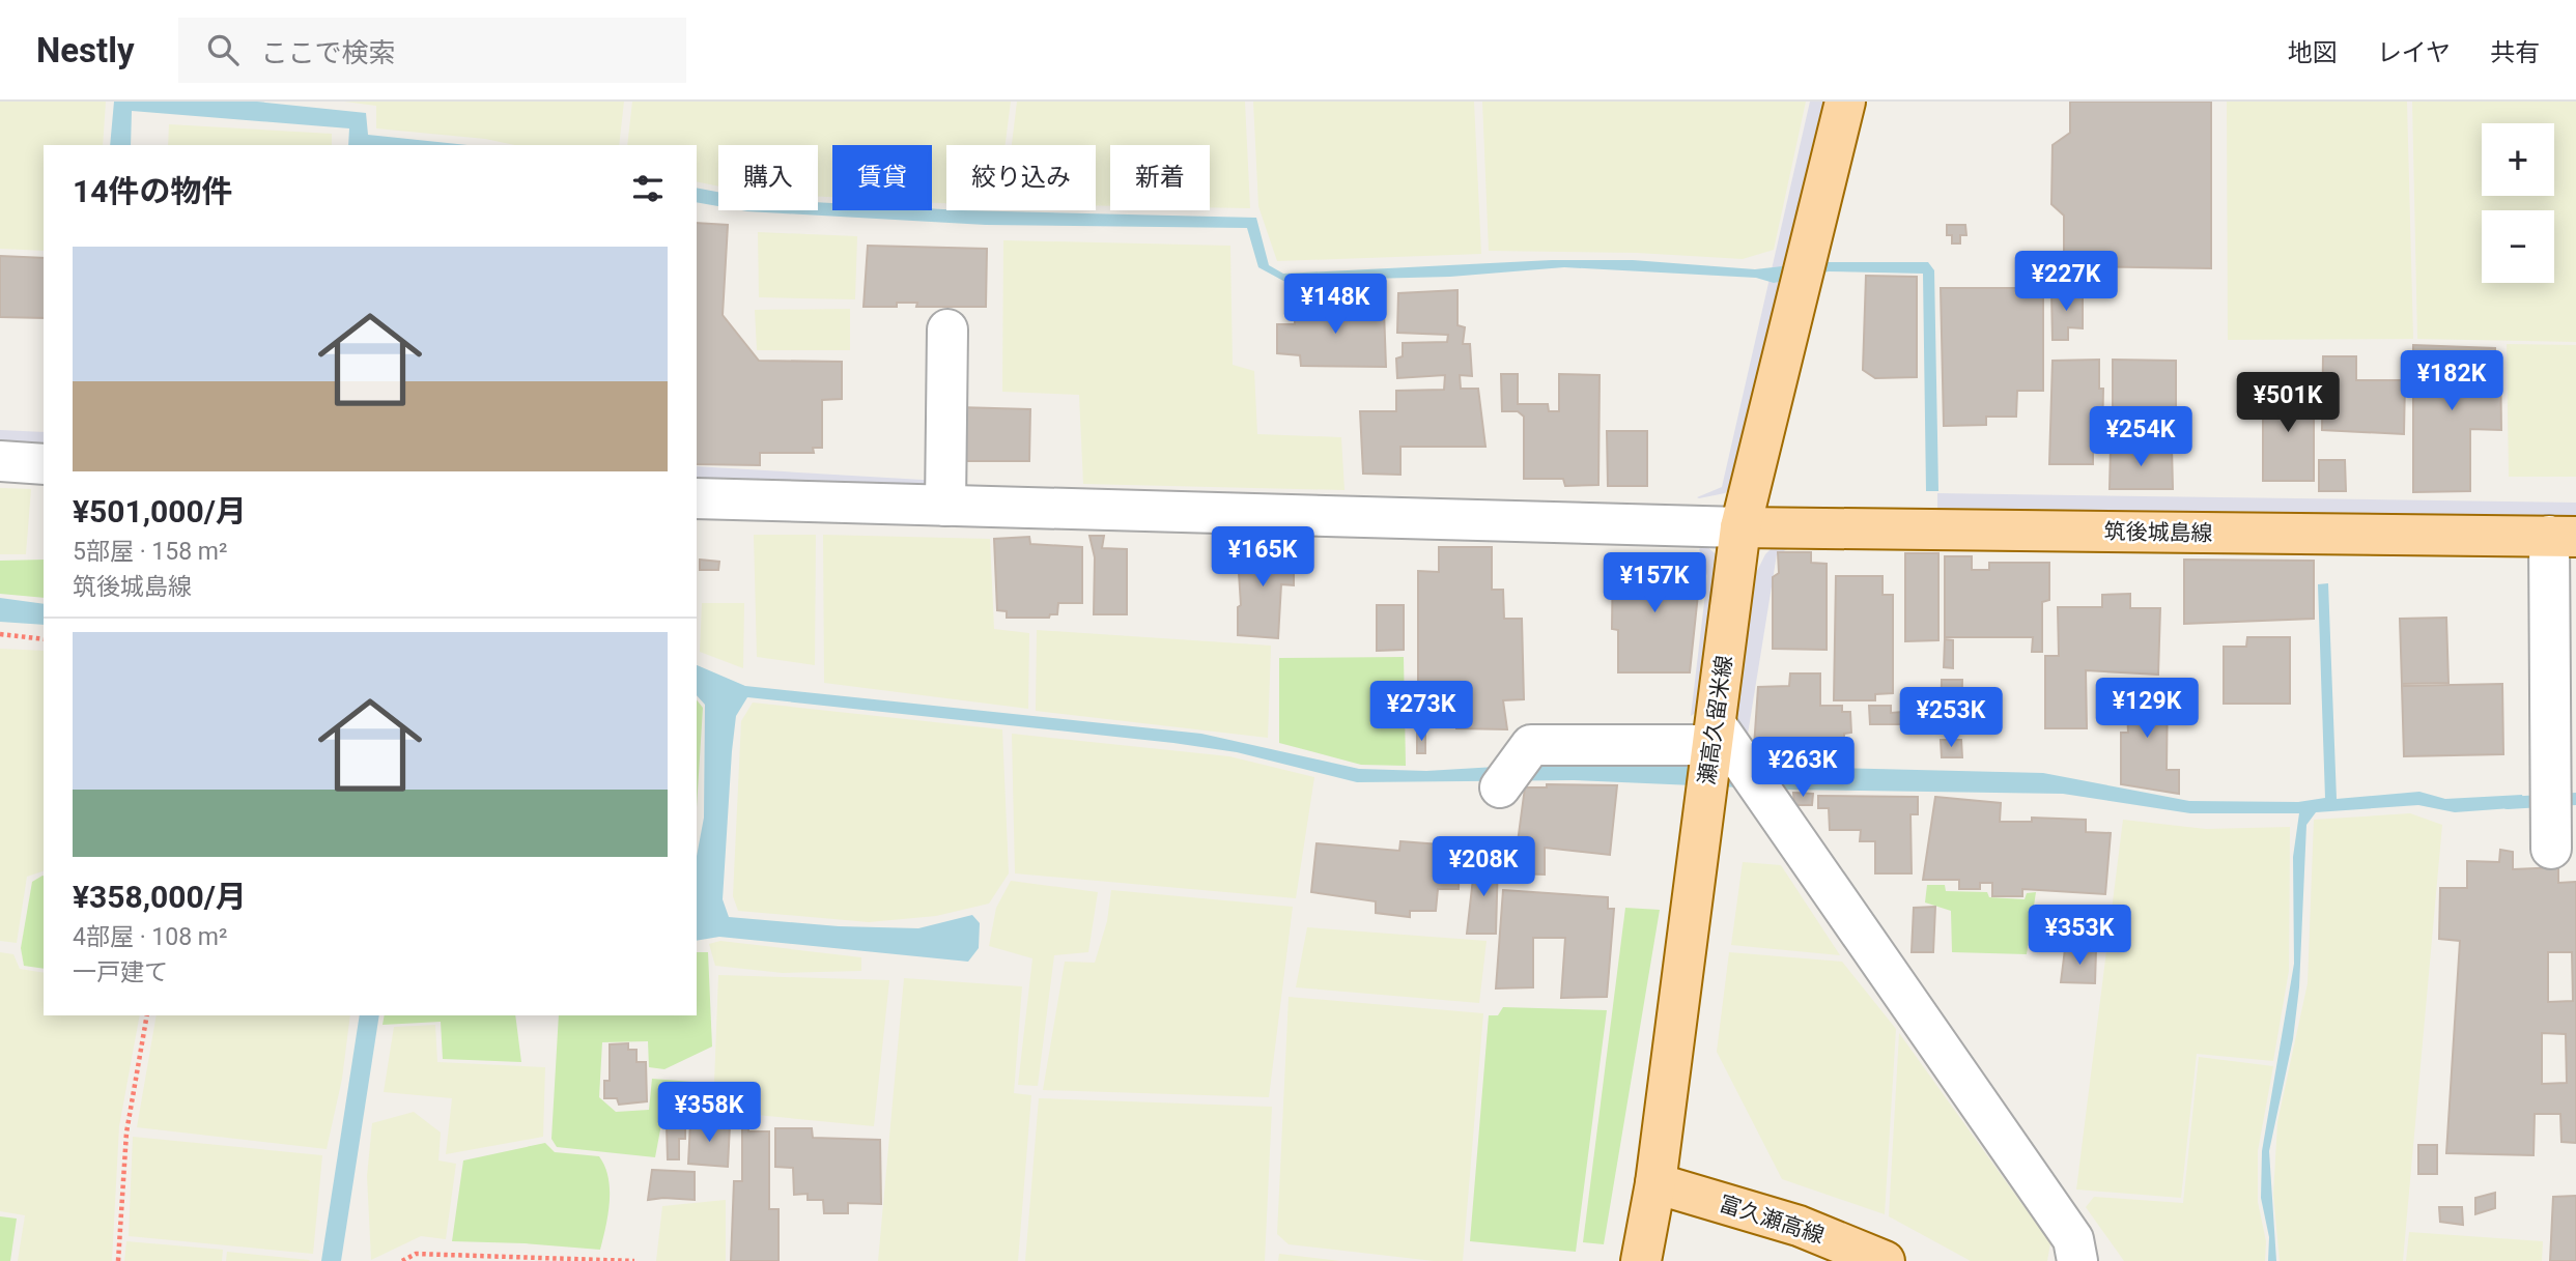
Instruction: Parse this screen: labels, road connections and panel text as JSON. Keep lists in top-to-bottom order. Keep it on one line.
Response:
{"streets":{"main road":["筑後城島線","瀬高久留米線","富久瀬高線"]},"crossings":[["筑後城島線","瀬高久留米線"],["瀬高久留米線","富久瀬高線"]],"page":{"header":"Nestly","search":"ここで検索","nav":["地図","レイヤ","共有"],"map_buttons":["+","−"],"chip":["購入","賃貸","絞り込み","新着"],"heading":"14件の物件","list":[{"name":"¥501,000/月","note":"5部屋 · 158 m² · 筑後城島線"},{"name":"¥358,000/月","note":"4部屋 · 108 m² · 一戸建て"}],"price":["¥227K","¥148K","¥182K","¥501K","¥254K","¥165K","¥157K","¥129K","¥273K","¥253K","¥263K","¥208K","¥353K","¥358K"]}}
